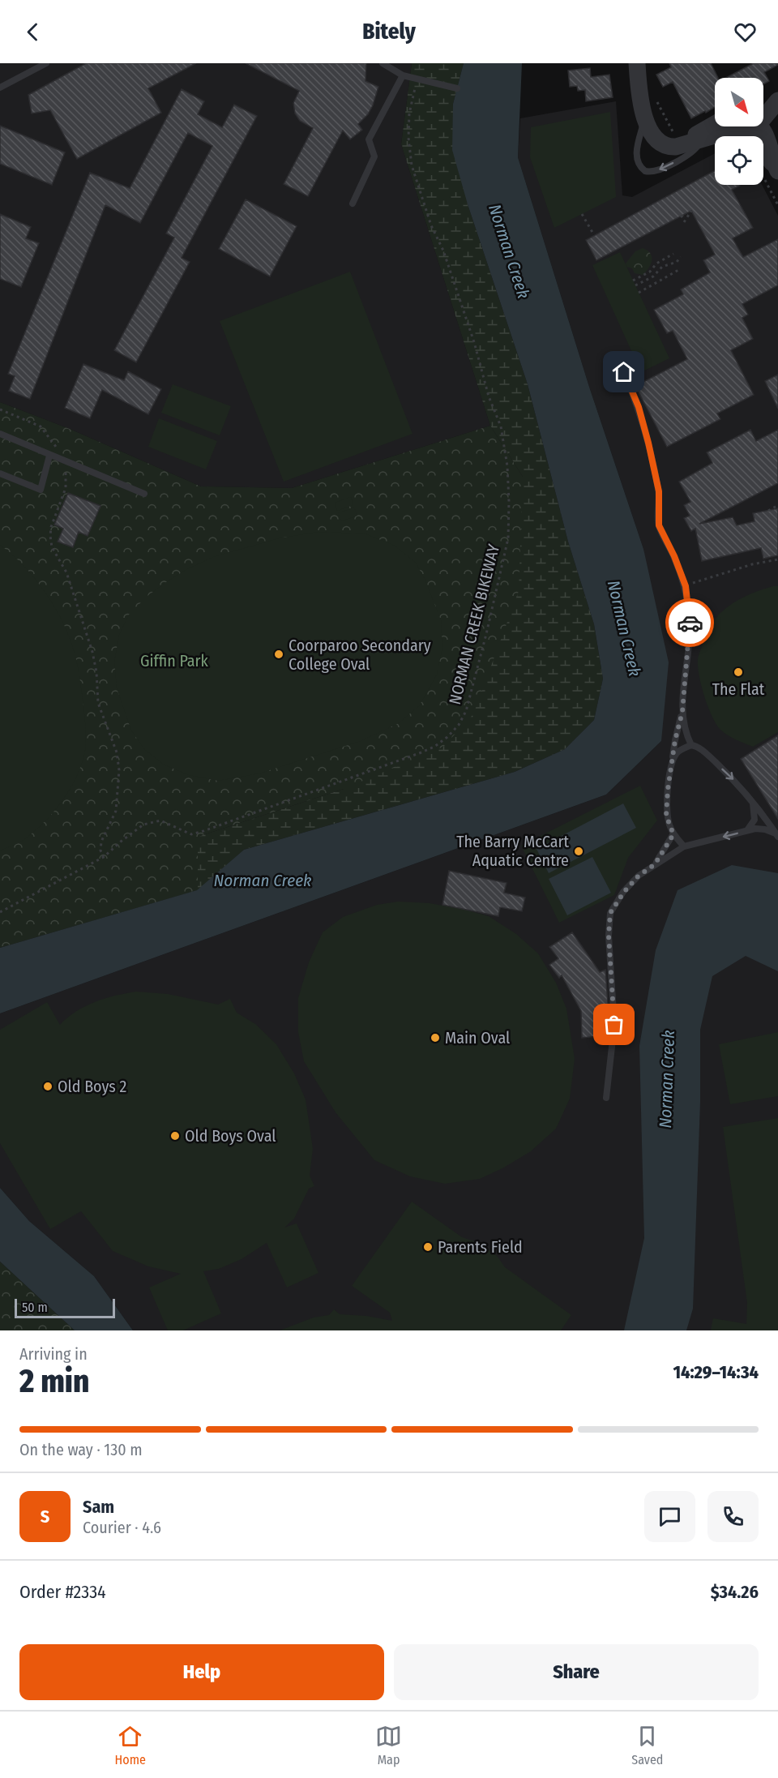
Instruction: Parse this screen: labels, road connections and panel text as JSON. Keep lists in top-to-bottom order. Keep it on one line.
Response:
{"streets":{"path":["NORMAN CREEK BIKEWAY"]},"water":["Norman Creek"],"parks":["Giffin Park"],"places":["Coorparoo Secondary College Oval","The Flat","The Barry McCart Aquatic Centre","Main Oval","Old Boys 2","Old Boys Oval","Parents Field"],"scale_bar":"50 m","north":"bottom right","page":{"header":"Bitely","scale":"50 m","heading":["2 min","Arriving in","14:29–14:34"],"panel":["Sam","Courier · 4.6","Order #2334","$34.26"],"bar":"On the way · 130 m","round":"S","buttons":["Help","Share"],"tabs":["Home","Map","Saved"]}}
